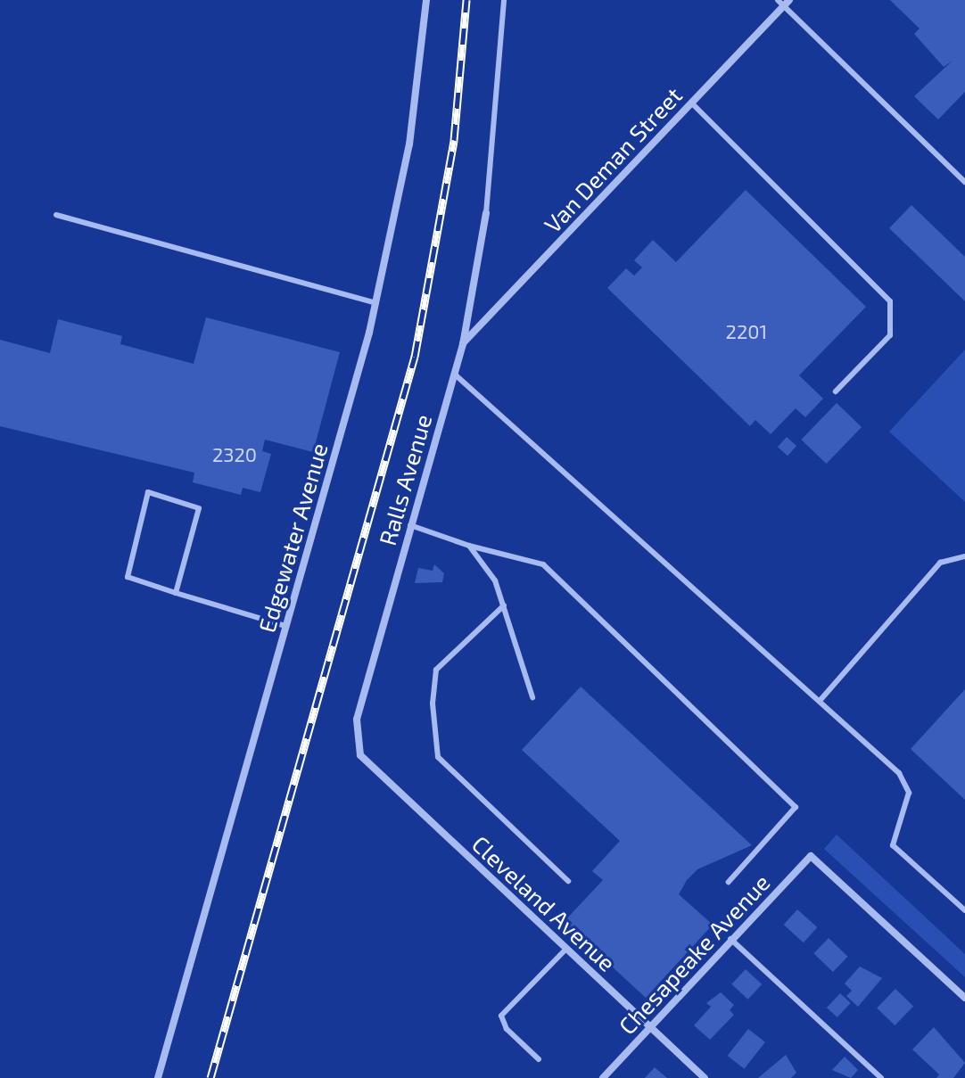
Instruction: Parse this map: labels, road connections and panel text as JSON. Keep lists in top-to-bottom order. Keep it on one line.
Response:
{"streets":{"street":["Van Deman Street","Ralls Avenue","Edgewater Avenue","Cleveland Avenue","Chesapeake Avenue"]},"crossings":[["Van Deman Street","Ralls Avenue"],["Ralls Avenue","Cleveland Avenue"],["Cleveland Avenue","Chesapeake Avenue"]],"house_numbers":["2201","2320"]}
